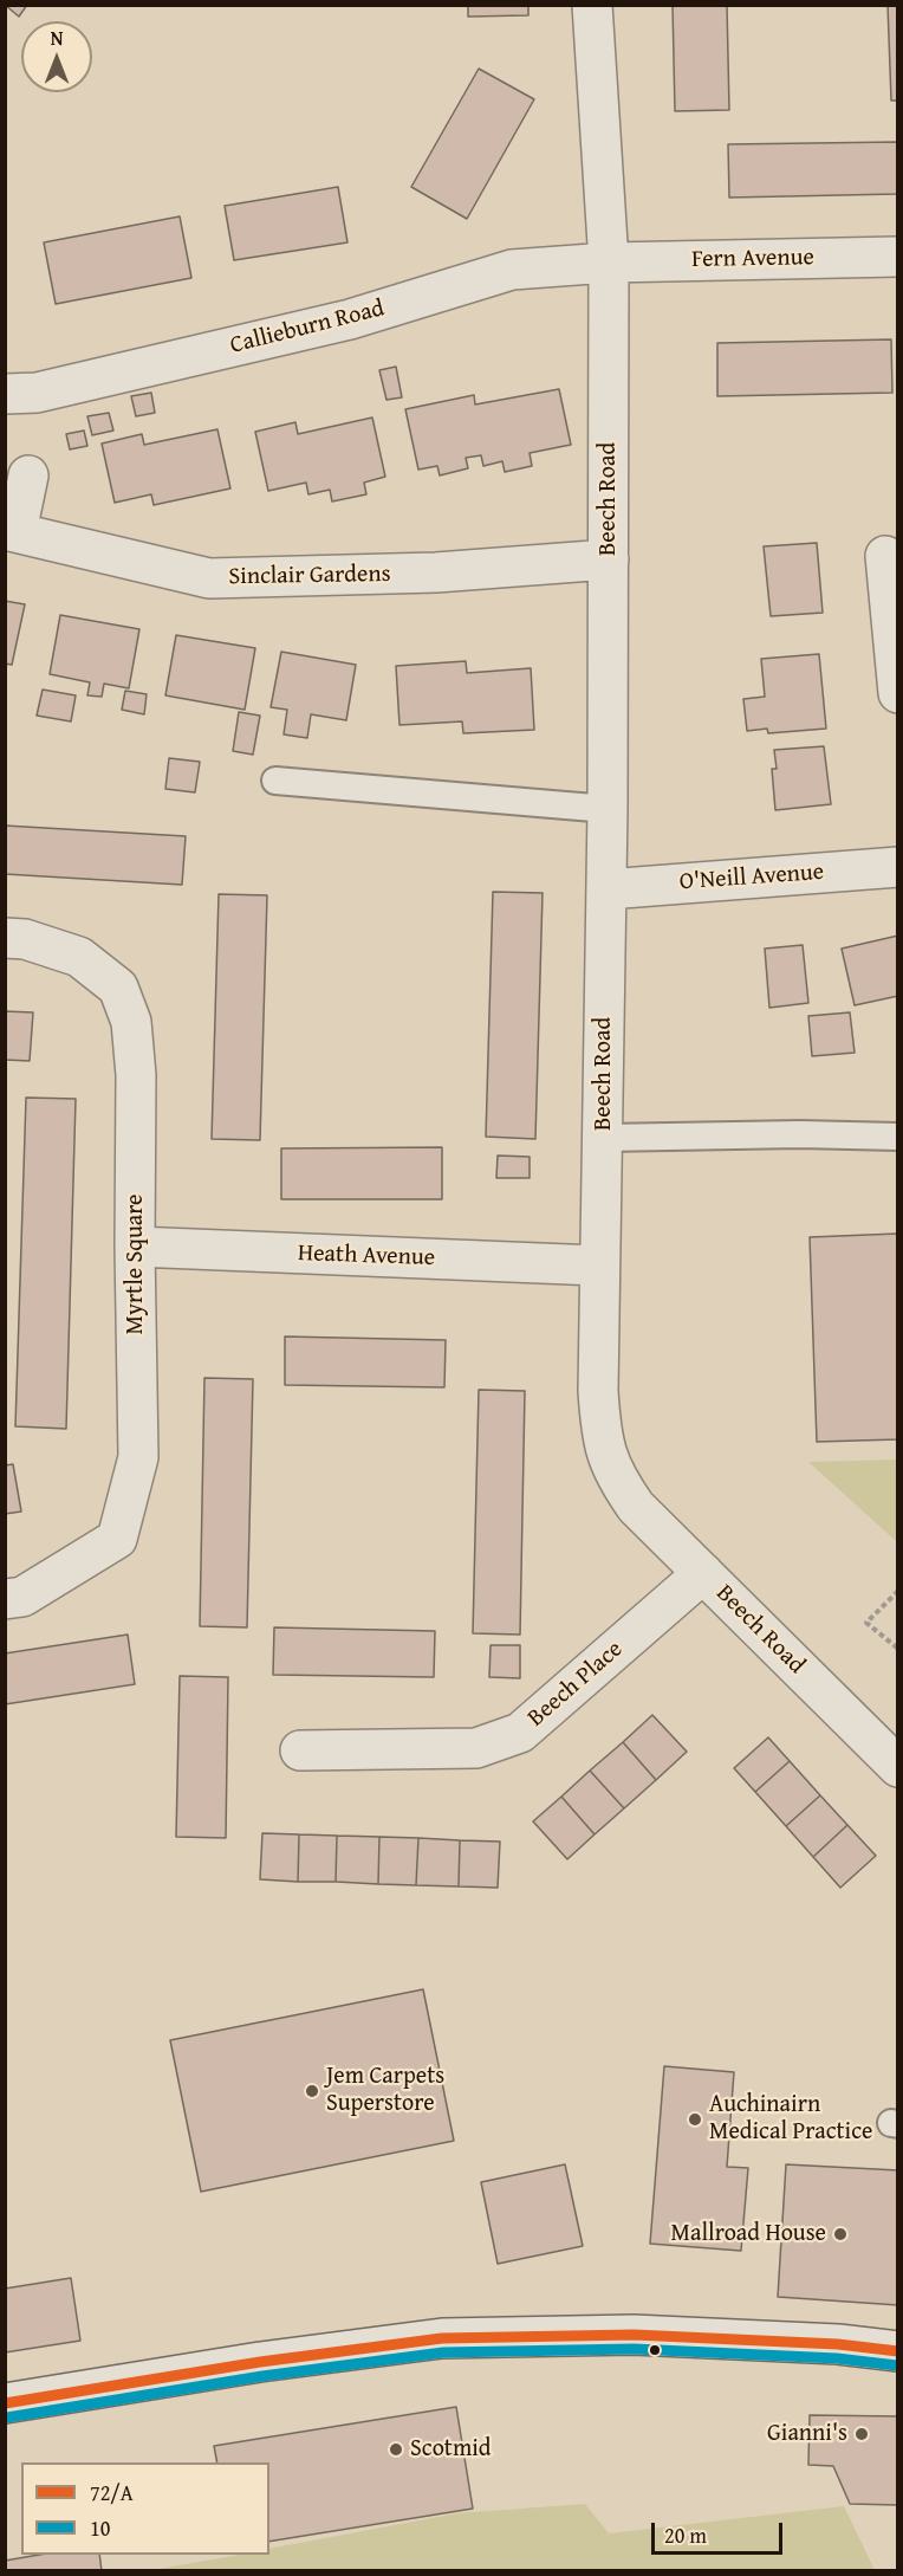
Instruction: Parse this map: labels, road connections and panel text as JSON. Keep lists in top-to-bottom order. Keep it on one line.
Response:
{"streets":{"street":["Fern Avenue","Callieburn Road","Beech Road","Sinclair Gardens","O'Neill Avenue","Heath Avenue","Myrtle Square","Beech Place"]},"crossings":[["Fern Avenue","Callieburn Road"],["Fern Avenue","Beech Road"],["Callieburn Road","Beech Road"],["Beech Road","Sinclair Gardens"],["Beech Road","O'Neill Avenue"],["Beech Road","Heath Avenue"],["Beech Road","Beech Place"],["Heath Avenue","Myrtle Square"]],"places":["Jem Carpets Superstore","Auchinairn Medical Practice","Mallroad House","Gianni's","Scotmid"],"lines":["transit line 72/A","transit line 10"],"legend":["72/A","10"],"scale_bar":"20 m","north":"top"}
